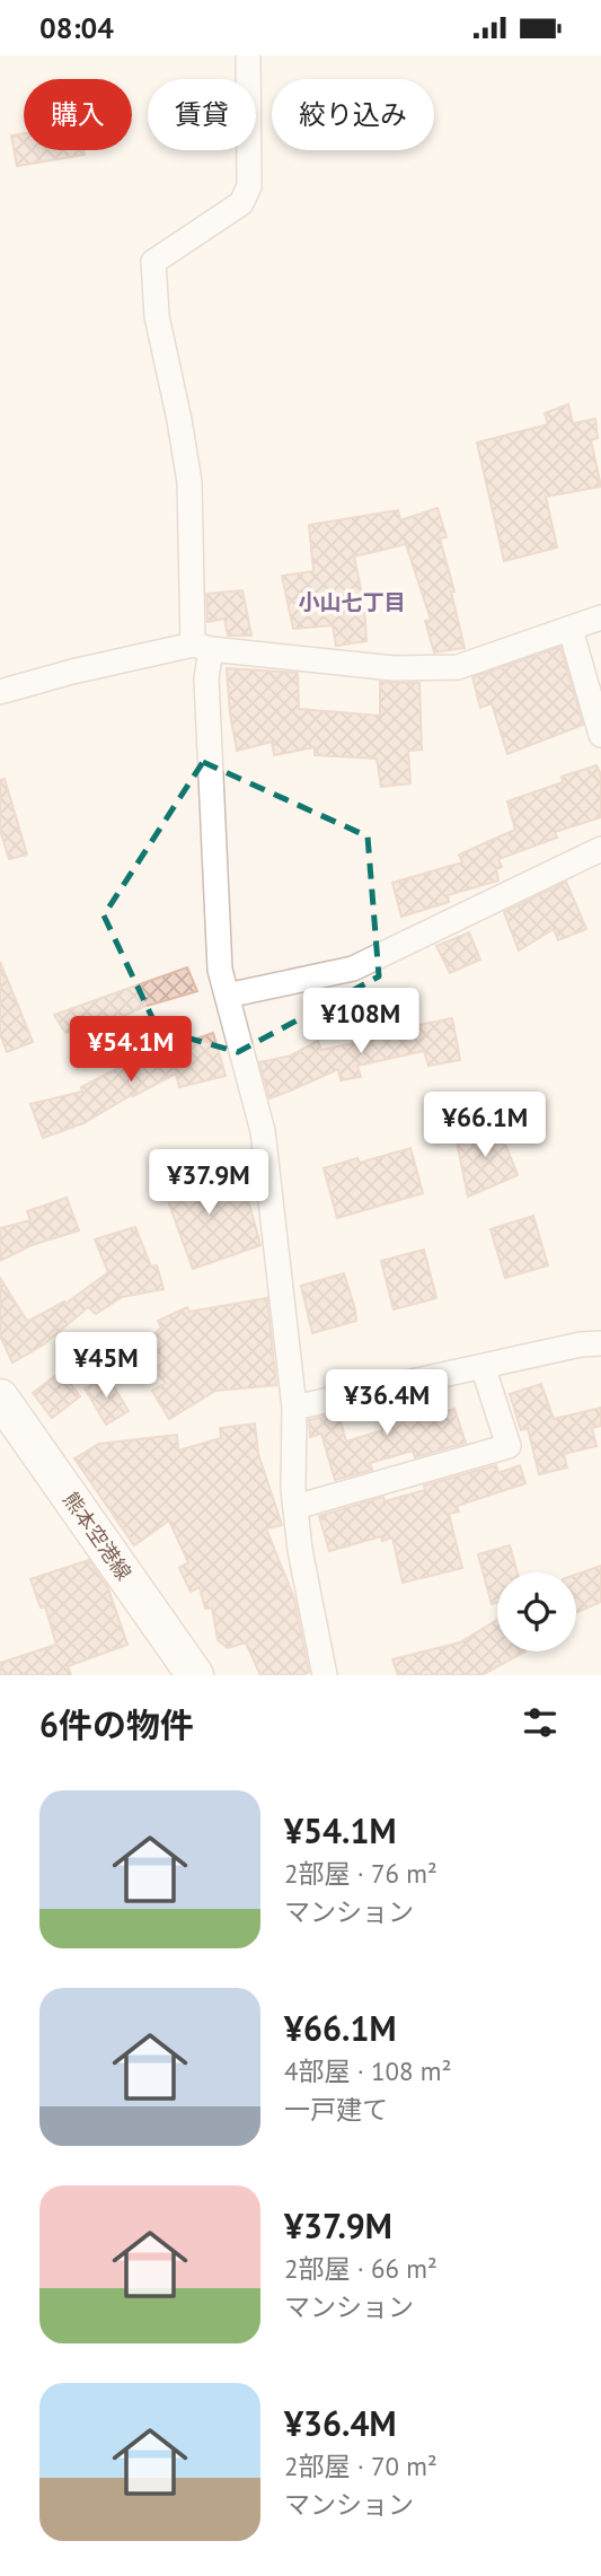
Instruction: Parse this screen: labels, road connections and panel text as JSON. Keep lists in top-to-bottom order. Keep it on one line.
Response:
{"streets":{"main road":["熊本空港線"]},"districts":["小山七丁目"],"page":{"status":"08:04","chip":["購入","賃貸","絞り込み"],"price":["¥108M","¥54.1M","¥66.1M","¥37.9M","¥45M","¥36.4M"],"heading":"6件の物件","list":[{"name":"¥54.1M","note":"2部屋 · 76 m² · マンション"},{"name":"¥66.1M","note":"4部屋 · 108 m² · 一戸建て"},{"name":"¥37.9M","note":"2部屋 · 66 m² · マンション"},{"name":"¥36.4M","note":"2部屋 · 70 m² · マンション"}]}}
